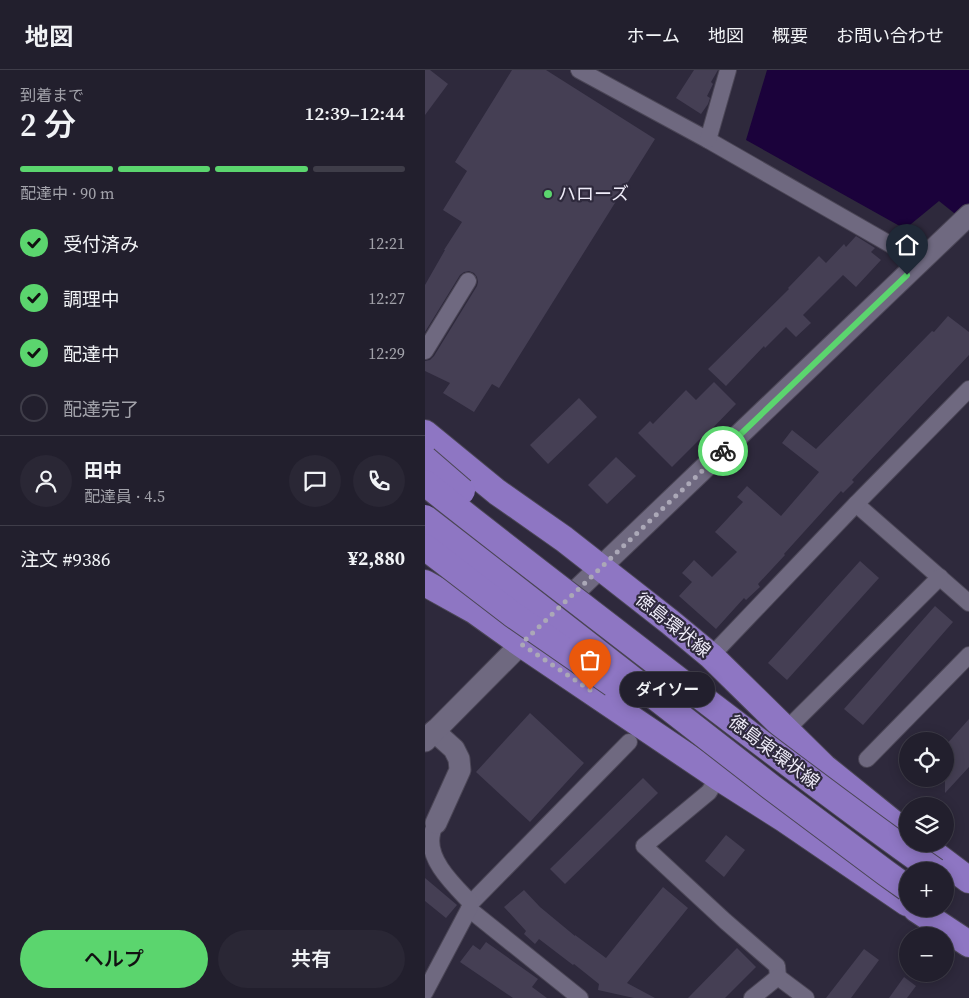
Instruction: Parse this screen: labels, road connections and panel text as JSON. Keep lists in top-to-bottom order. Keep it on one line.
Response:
{"streets":{"main road":["徳島環状線","徳島東環状線"]},"places":["ハローズ","ダイソー"],"page":{"header":"地図","nav":["ホーム","地図","概要","お問い合わせ"],"heading":["2 分","到着まで","12:39–12:44"],"panel":["田中","配達員 · 4.5","注文 #9386","¥2,880"],"bar":"配達中 · 90 m","list":[["受付済み","12:21"],["調理中","12:27"],["配達中","12:29"],"配達完了"],"bubble":"ダイソー","map_buttons":["+","−"],"buttons":["ヘルプ","共有"]}}
